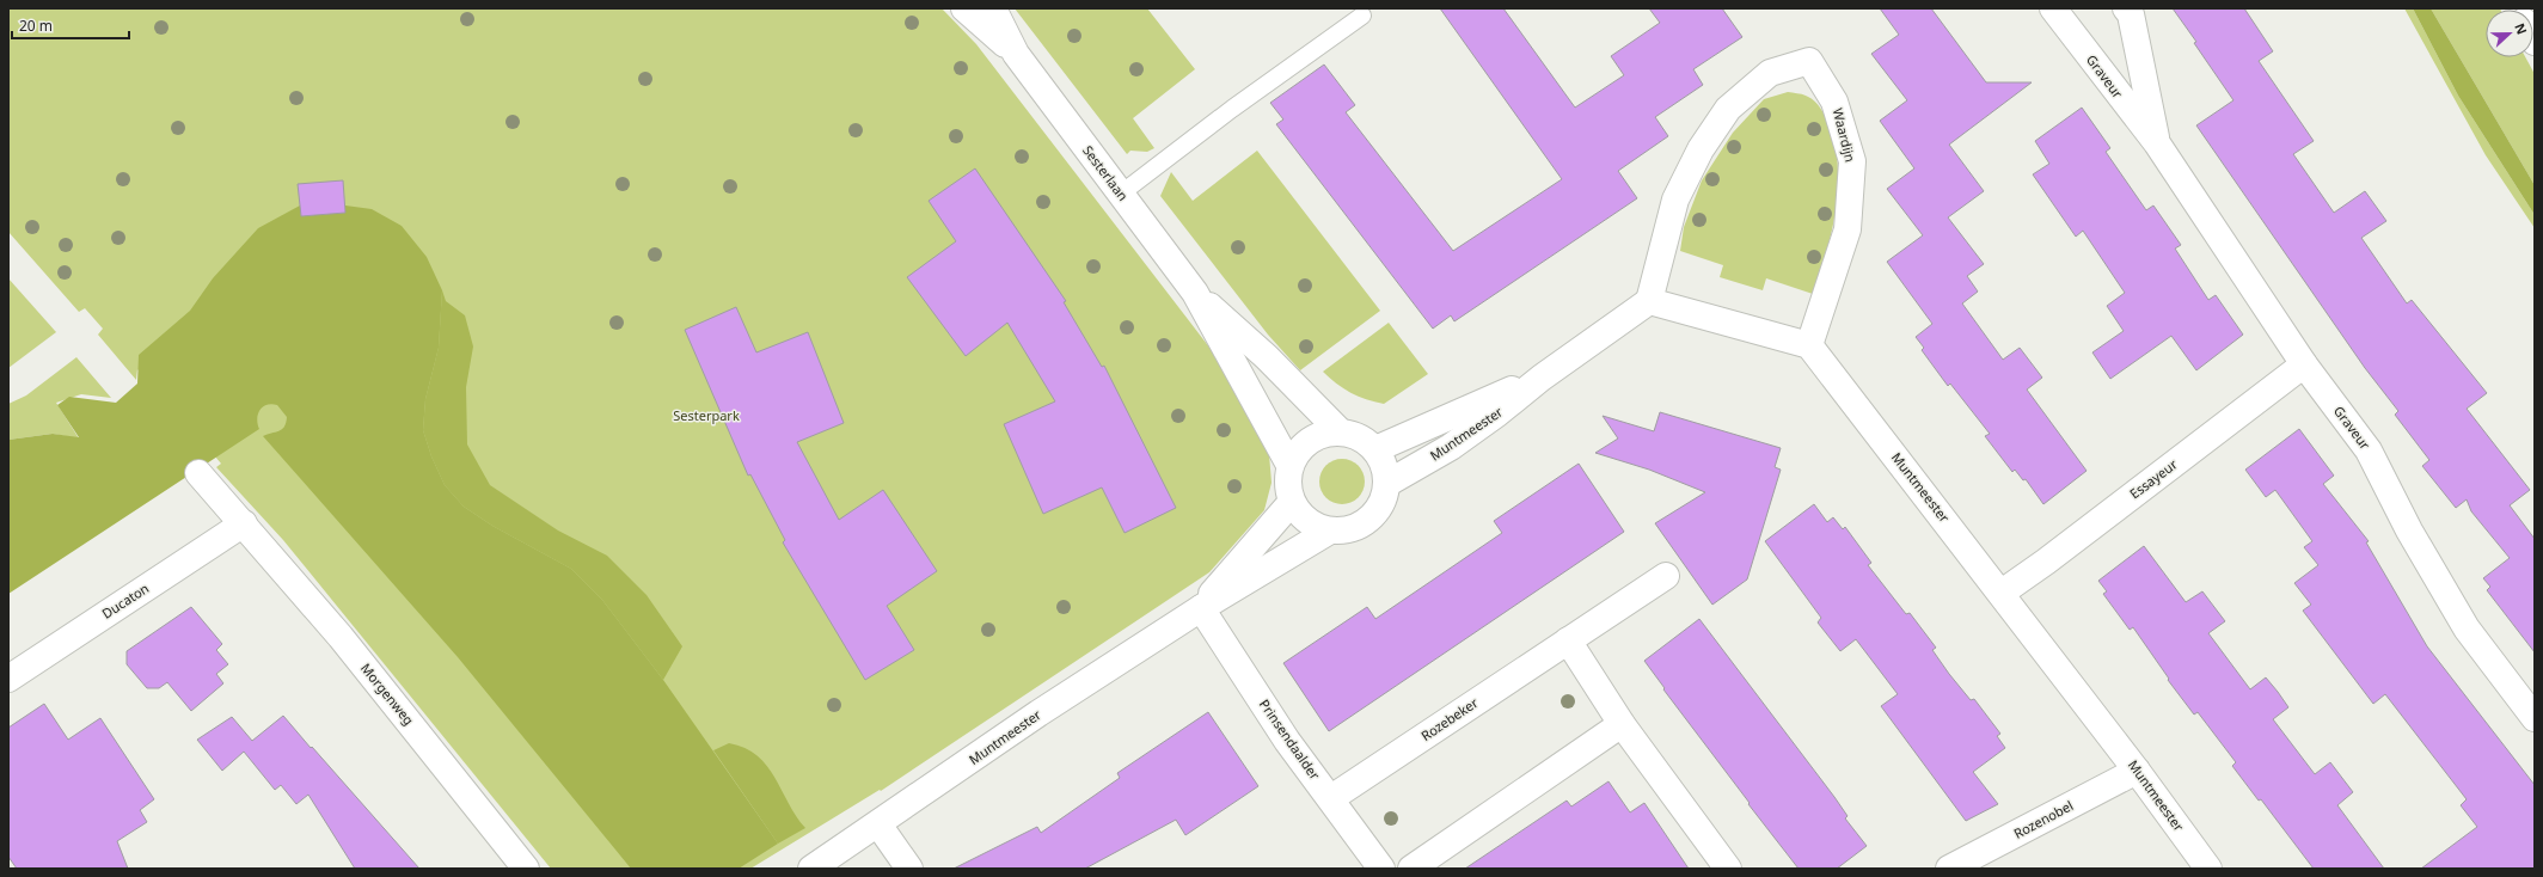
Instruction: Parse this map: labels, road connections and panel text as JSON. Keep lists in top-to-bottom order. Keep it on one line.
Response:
{"streets":{"street":["Graveur","Waardijn","Sesterlaan","Muntmeester","Essayeur","Ducaton","Morgenweg","Rozebeker","Prinsendaalder","Rozenobel"]},"crossings":[["Graveur","Essayeur"],["Waardijn","Muntmeester"],["Sesterlaan","Muntmeester"],["Muntmeester","Essayeur"],["Muntmeester","Prinsendaalder"],["Muntmeester","Rozenobel"],["Ducaton","Morgenweg"],["Rozebeker","Prinsendaalder"]],"parks":["Sesterpark"],"scale_bar":"20 m","north":"right"}
